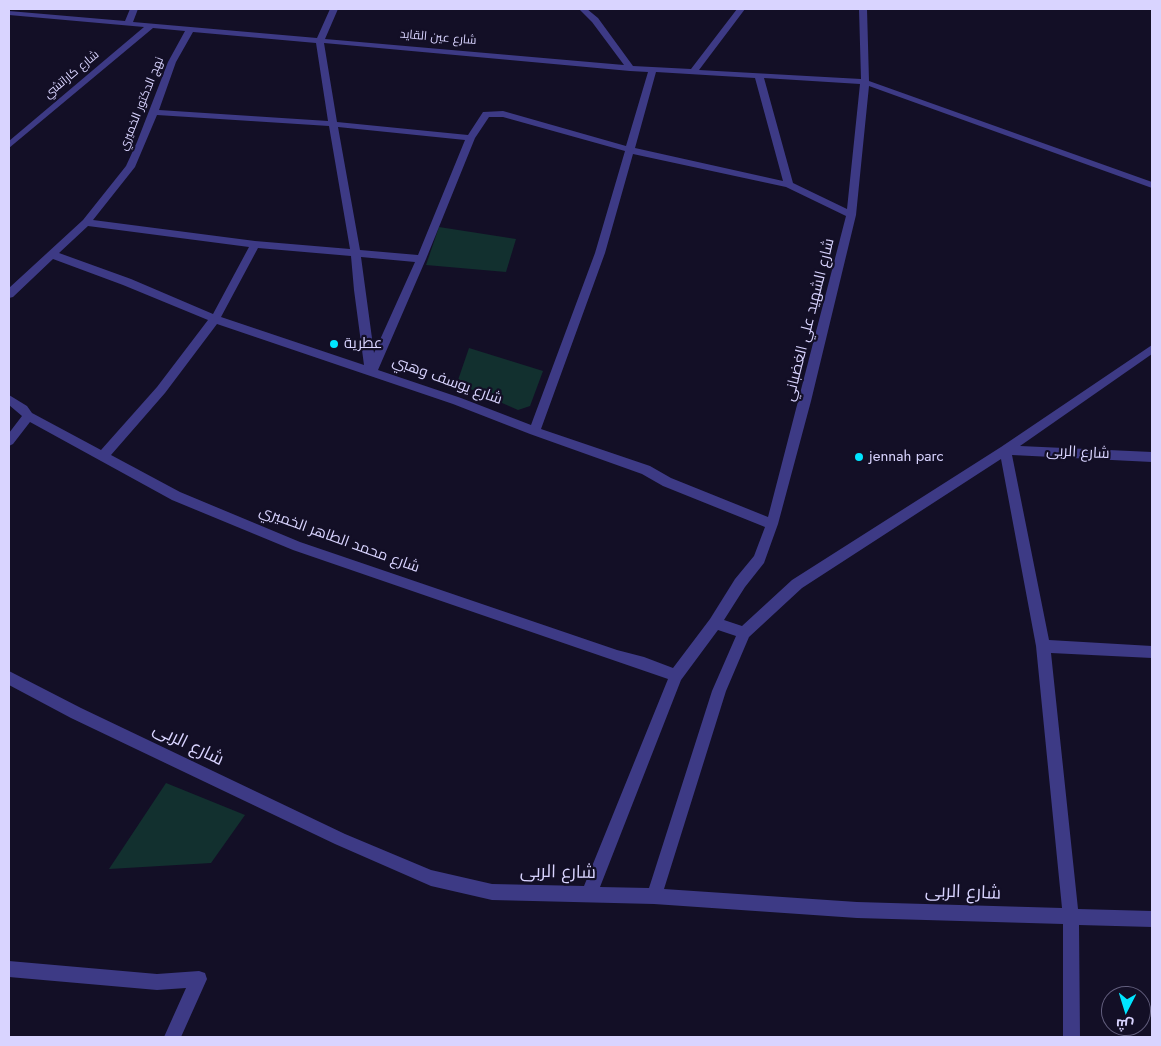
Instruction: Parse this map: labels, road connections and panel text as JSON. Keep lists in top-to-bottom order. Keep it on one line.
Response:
{"streets":{"street":["شارع عين القايد","شارع كاراتشي","نهج الدكتور الخميري","شارع الشهيد علي الغضباني","شارع يوسف وهبي","شارع الربى","شارع محمد الطاهر الخميري"]},"crossings":[["شارع عين القايد","شارع كاراتشي"],["شارع عين القايد","نهج الدكتور الخميري"],["شارع عين القايد","شارع الشهيد علي الغضباني"],["نهج الدكتور الخميري","شارع يوسف وهبي"],["شارع الشهيد علي الغضباني","شارع يوسف وهبي"],["شارع الشهيد علي الغضباني","شارع الربى"],["شارع الشهيد علي الغضباني","شارع محمد الطاهر الخميري"]],"places":["عطرية","jennah parc"],"north":"bottom"}
